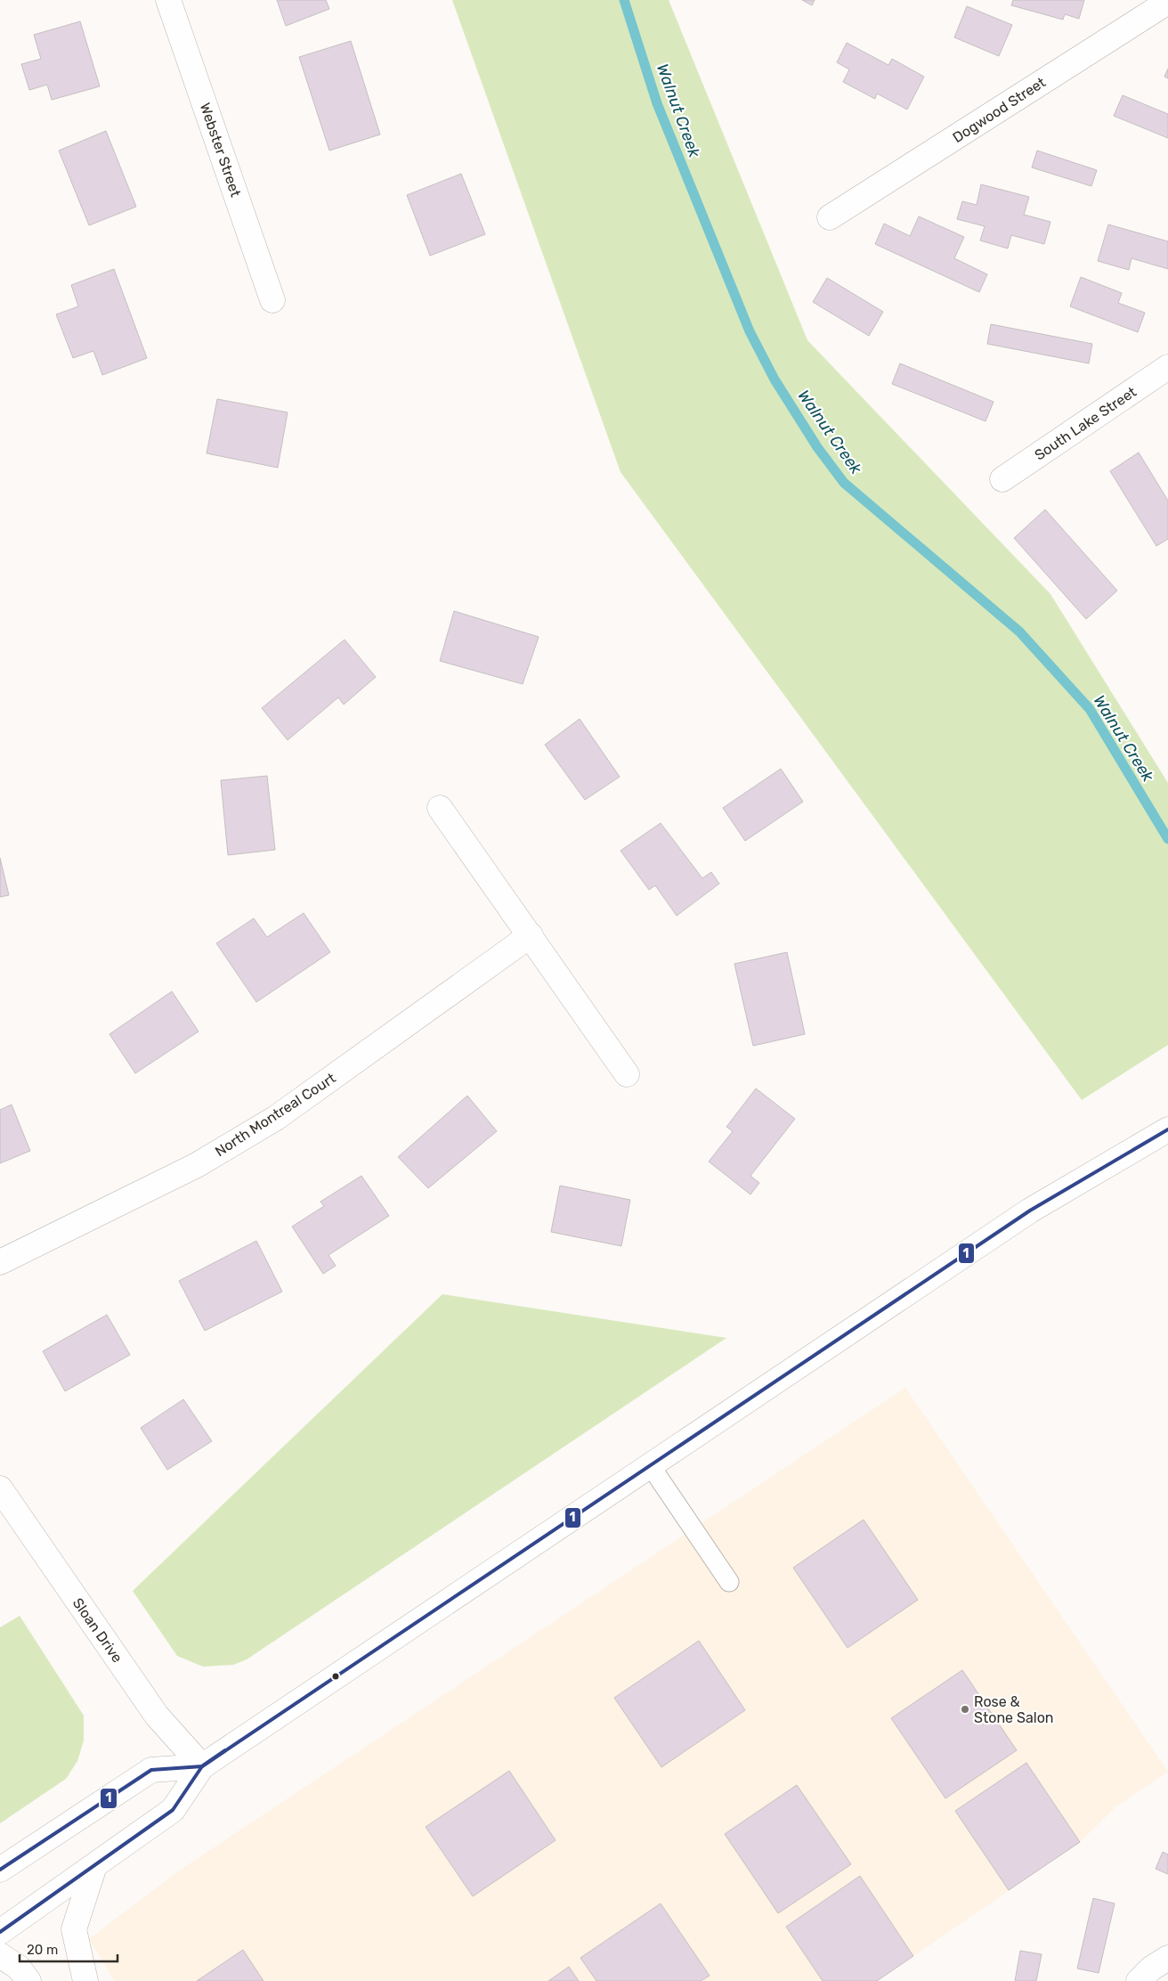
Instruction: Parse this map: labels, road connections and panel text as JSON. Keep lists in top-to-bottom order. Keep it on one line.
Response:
{"streets":{"street":["Dogwood Street","Webster Street","South Lake Street","North Montreal Court","Sloan Drive"]},"water":["Walnut Creek"],"places":["Rose & Stone Salon"],"lines":["transit line 1"],"scale_bar":"20 m"}
